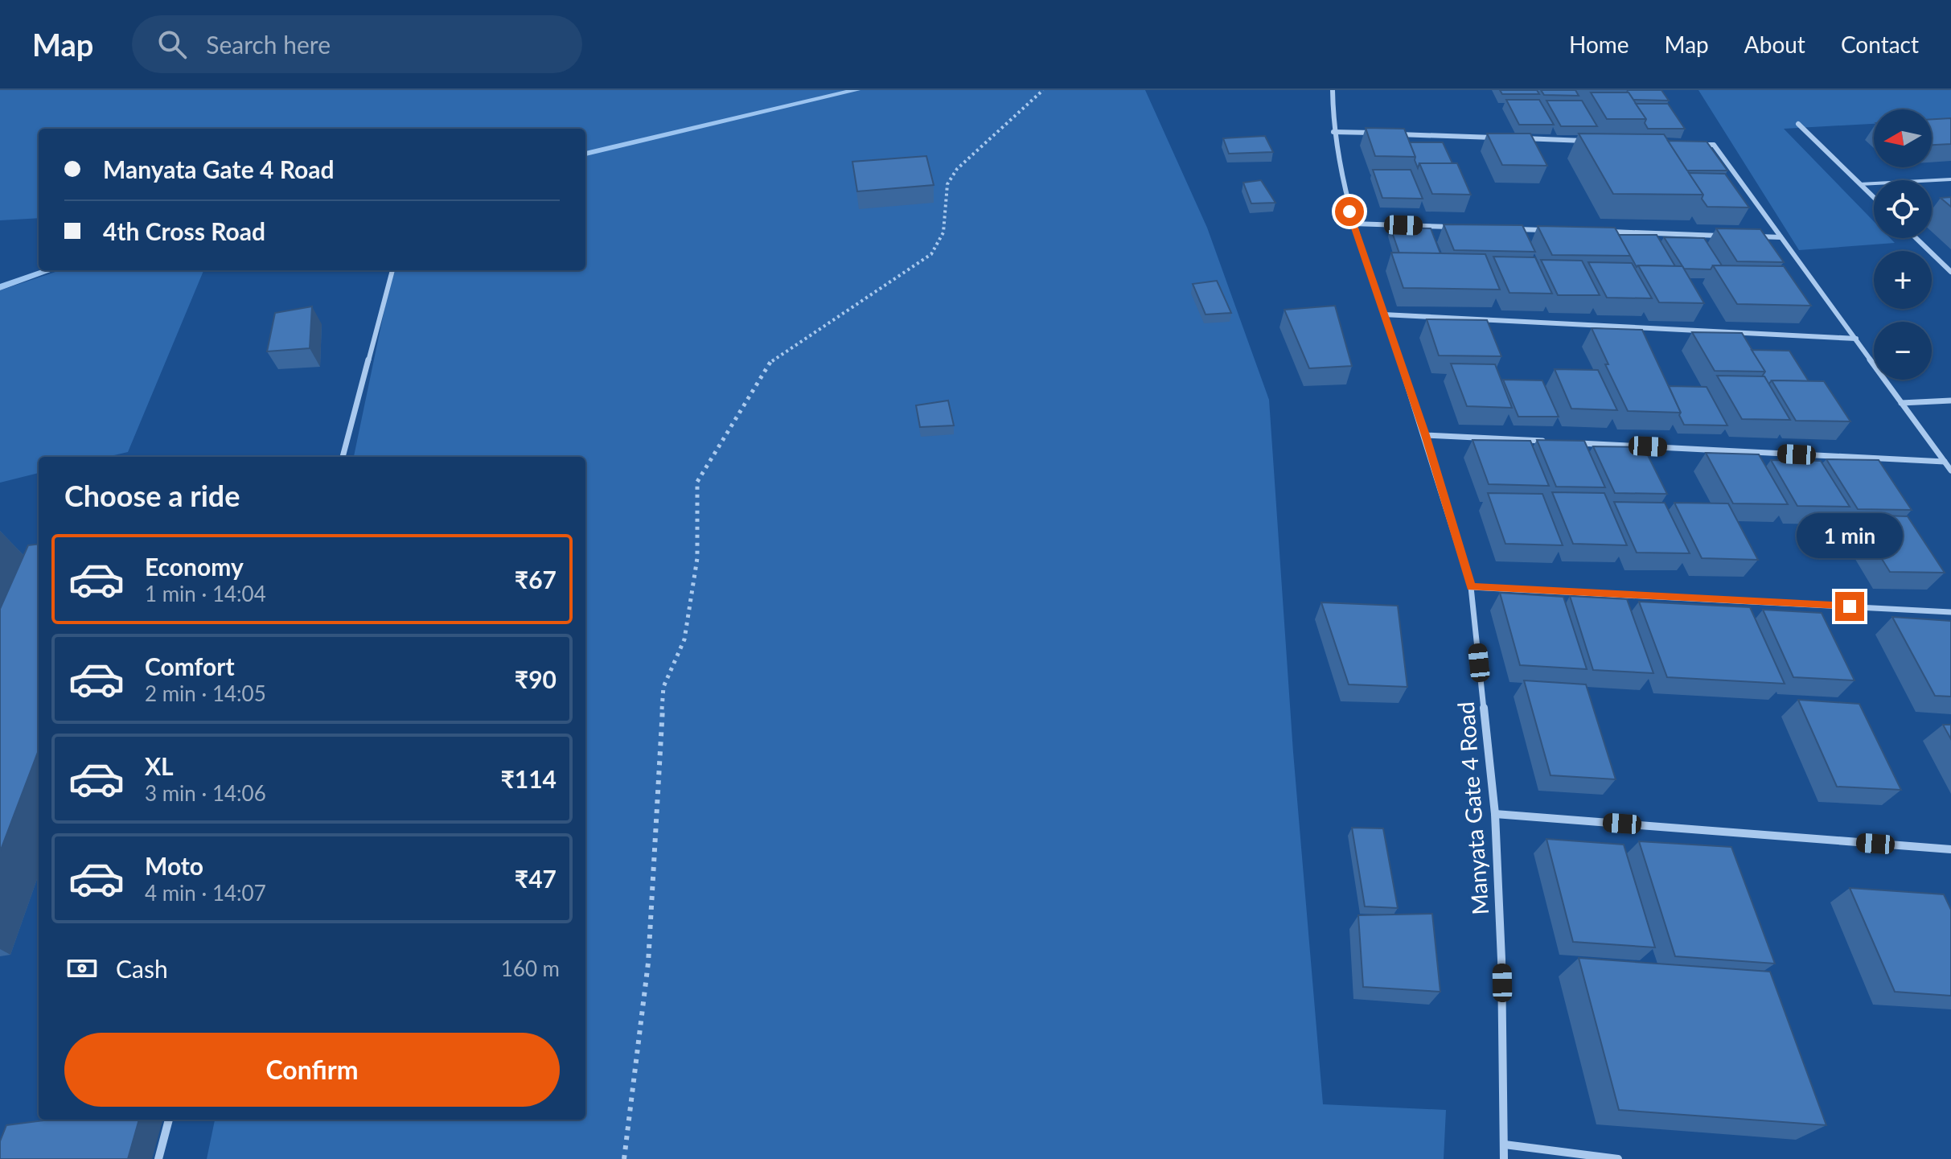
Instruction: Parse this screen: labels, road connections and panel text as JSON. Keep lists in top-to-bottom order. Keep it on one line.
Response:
{"streets":{"street":["Manyata Gate 4 Road"]},"north":"left","page":{"header":"Map","search":"Search here","nav":["Home","Map","About","Contact"],"map_buttons":["+","−"],"banner":["Manyata Gate 4 Road","4th Cross Road"],"heading":"Choose a ride","bubble":"1 min","list":[{"name":"Economy","note":"1 min · 14:04","value":"₹67"},{"name":"Comfort","note":"2 min · 14:05","value":"₹90"},{"name":"XL","note":"3 min · 14:06","value":"₹114"},{"name":"Moto","note":"4 min · 14:07","value":"₹47"}],"pay":["Cash","160 m"],"buttons":"Confirm"}}
